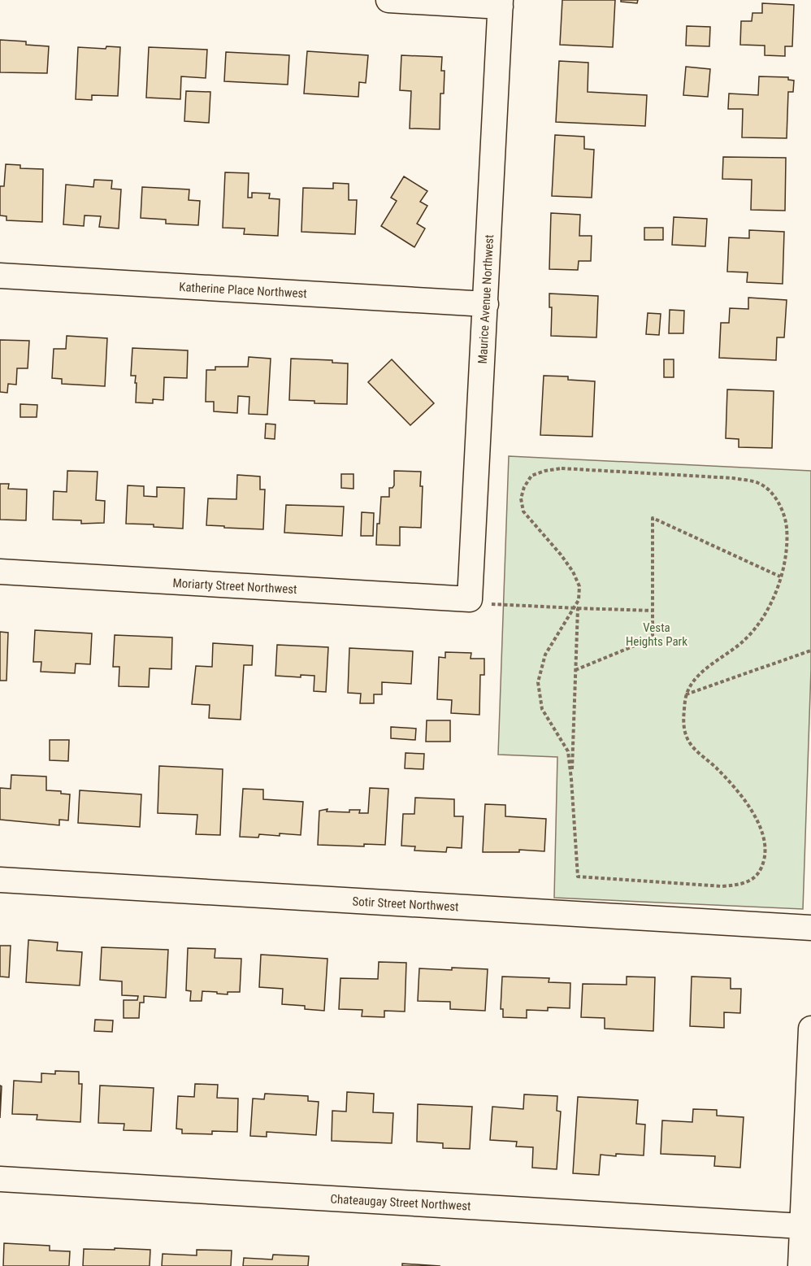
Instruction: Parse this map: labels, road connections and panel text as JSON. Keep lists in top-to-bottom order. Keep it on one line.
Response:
{"streets":{"street":["Katherine Place Northwest","Maurice Avenue Northwest","Moriarty Street Northwest","Sotir Street Northwest","Chateaugay Street Northwest"]},"crossings":[["Katherine Place Northwest","Maurice Avenue Northwest"],["Maurice Avenue Northwest","Moriarty Street Northwest"]],"parks":["Vesta Heights Park"]}
